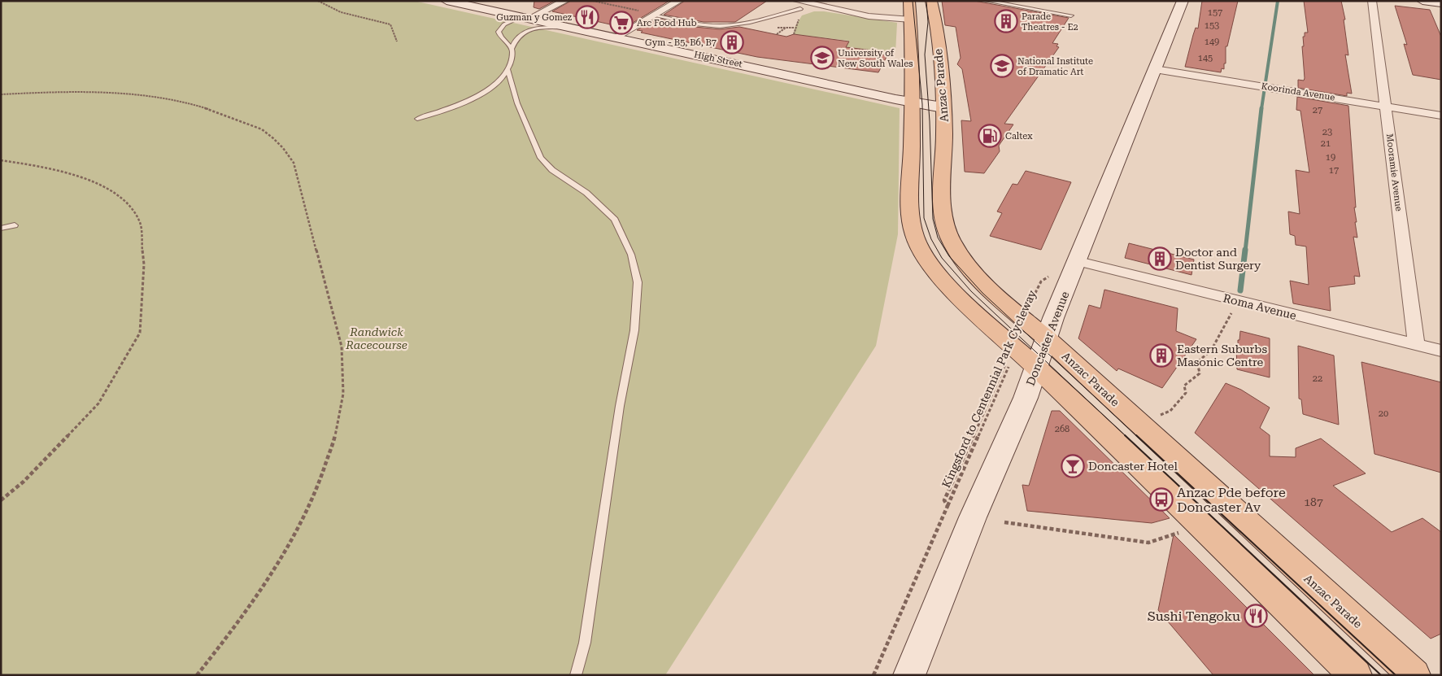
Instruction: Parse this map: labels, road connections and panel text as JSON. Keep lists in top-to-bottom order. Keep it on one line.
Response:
{"streets":{"main road":["Anzac Parade"],"street":["High Street","Koorinda Avenue","Mooramie Avenue","Roma Avenue","Doncaster Avenue"],"path":["Kingsford to Centennial Park Cycleway"]},"crossings":[["High Street","Anzac Parade"],["Anzac Parade","Doncaster Avenue"],["Koorinda Avenue","Mooramie Avenue"],["Koorinda Avenue","Doncaster Avenue"],["Mooramie Avenue","Roma Avenue"],["Roma Avenue","Doncaster Avenue"],["Doncaster Avenue","Kingsford to Centennial Park Cycleway"]],"parks":["Randwick Racecourse"],"places":{"restaurant":["Guzman y Gomez","Sushi Tengoku"],"building":["Parade Theatres - E2","Gym - B5, B6, B7","Doctor and Dentist Surgery","Eastern Suburbs Masonic Centre"],"supermarket":["Arc Food Hub"],"school or university":["University of New South Wales","National Institute of Dramatic Art"],"fuel station":["Caltex"],"bar":["Doncaster Hotel"],"bus stop":["Anzac Pde before Doncaster Av"]},"house_numbers":["157","153","149","145","27","23","21","19","17","22","20","268","187"]}
